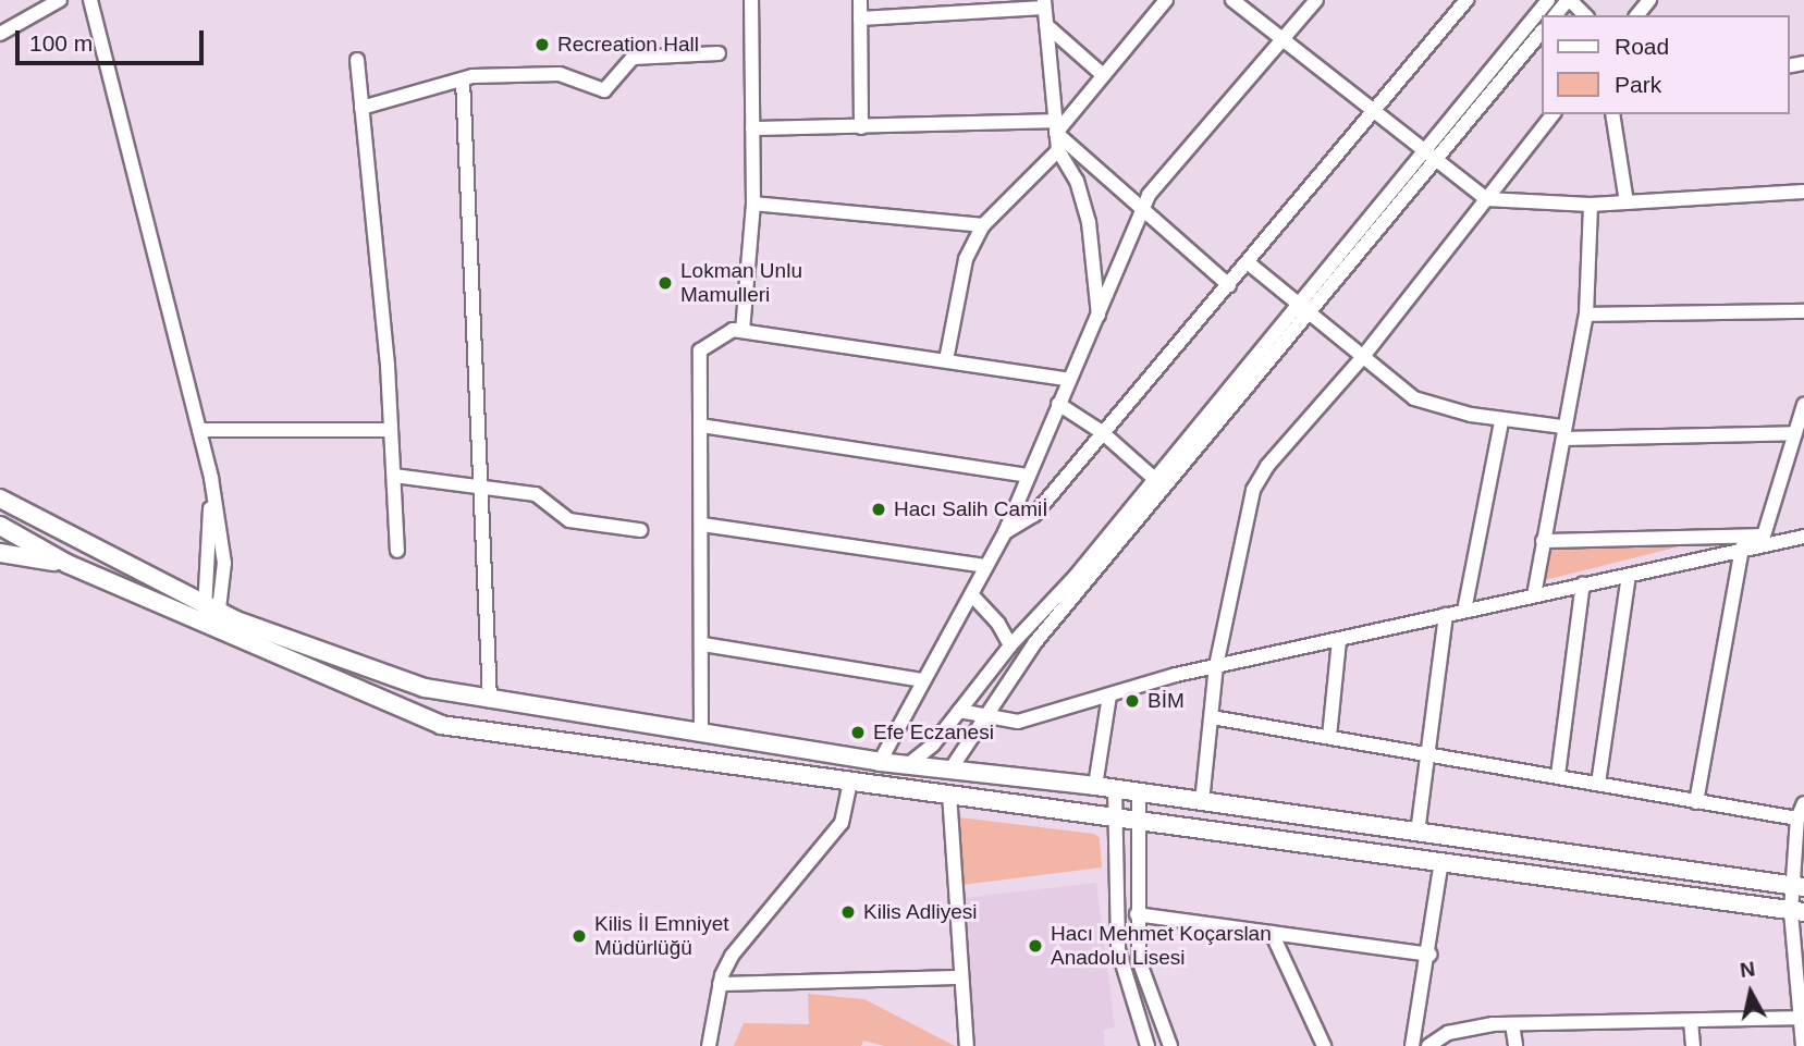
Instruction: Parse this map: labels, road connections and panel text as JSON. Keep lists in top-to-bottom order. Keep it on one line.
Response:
{"places":["Recreation Hall","Lokman Unlu Mamulleri","Hacı Salih Camiİ","BİM","Efe Eczanesi","Kilis Adliyesi","Kilis İl Emniyet Müdürlüğü","Hacı Mehmet Koçarslan Anadolu Lisesi"],"legend":["Road","Park"],"scale_bar":"100 m","north":"top"}
